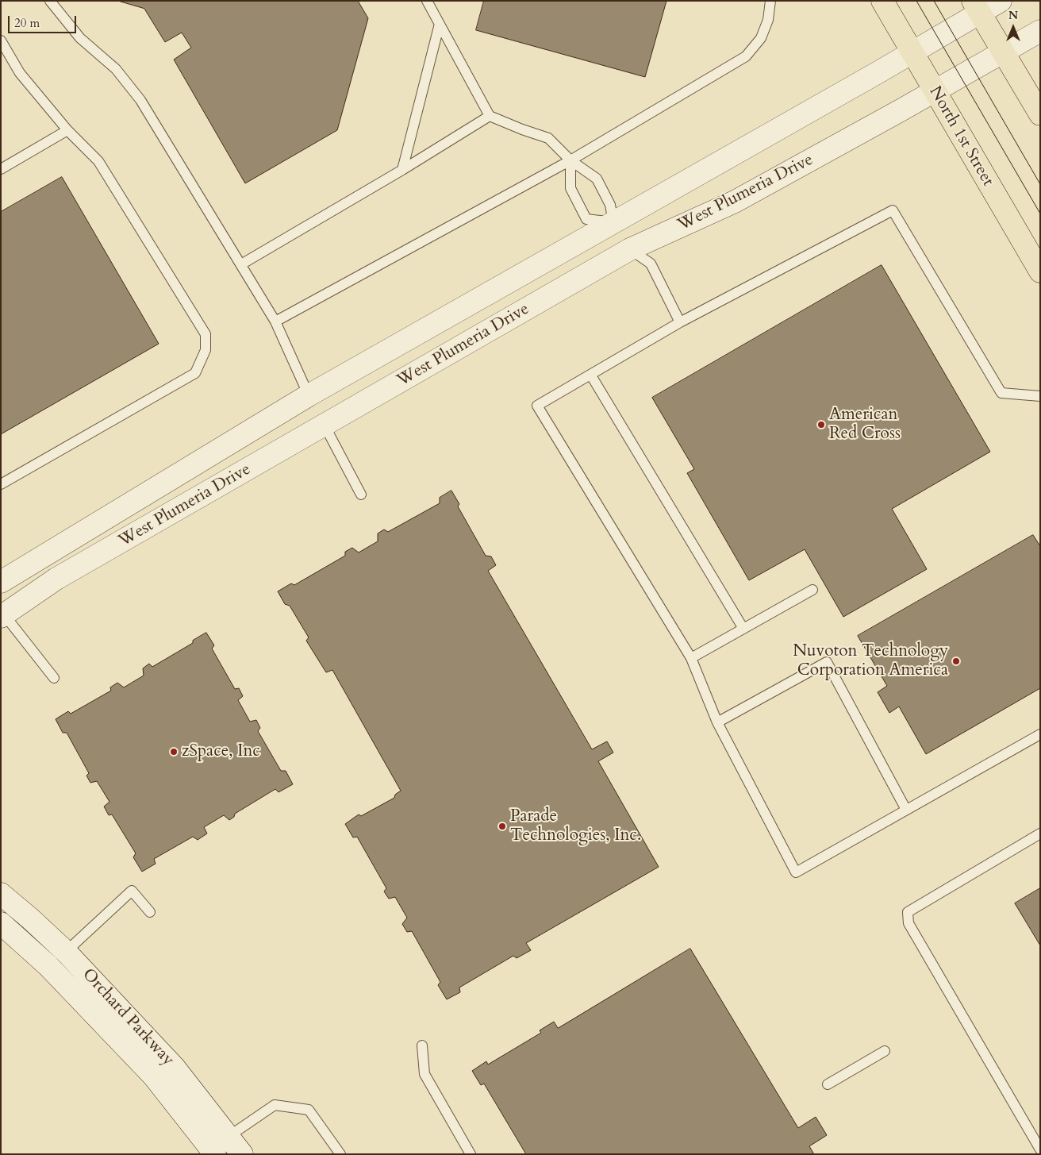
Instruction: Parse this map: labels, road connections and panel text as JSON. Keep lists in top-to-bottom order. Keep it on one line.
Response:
{"streets":{"main road":["North 1st Street"],"street":["West Plumeria Drive","Orchard Parkway"]},"crossings":[["North 1st Street","West Plumeria Drive"]],"places":["American Red Cross","Nuvoton Technology Corporation America","zSpace, Inc","Parade Technologies, Inc."],"scale_bar":"20 m","north":"top"}
